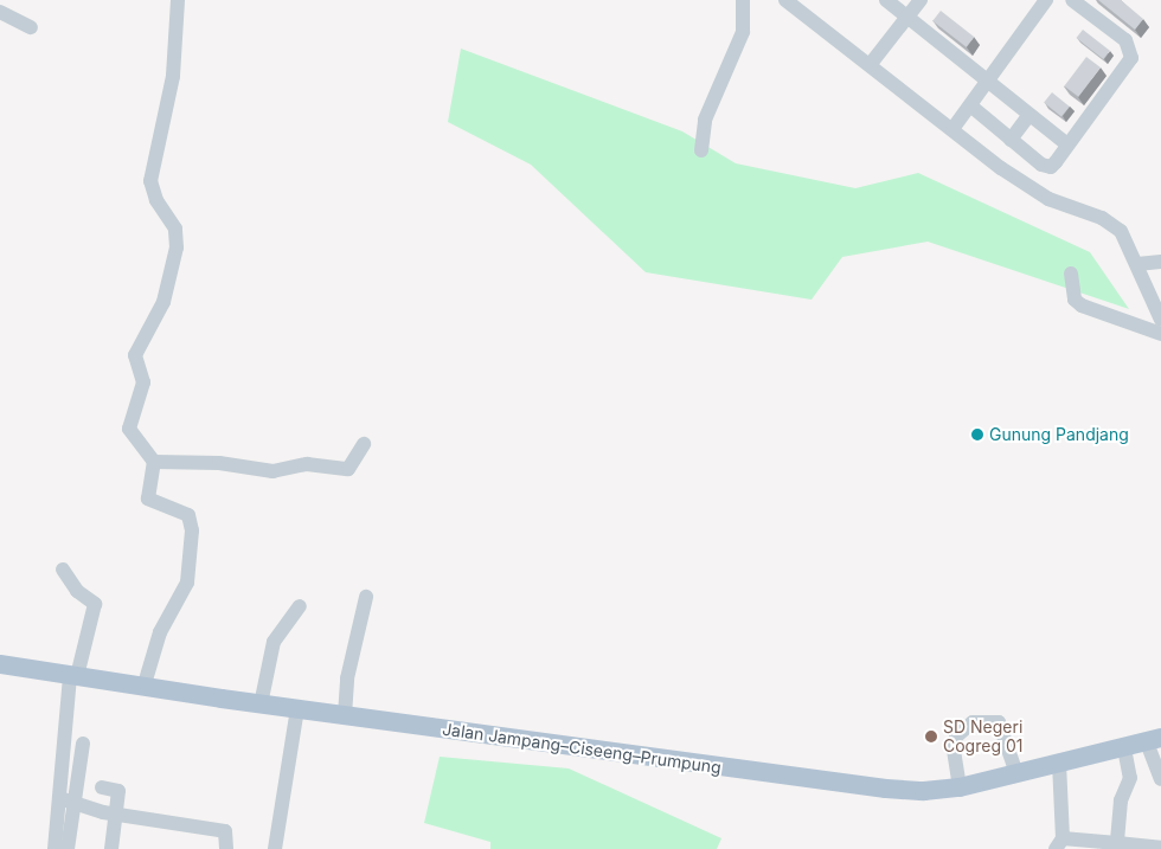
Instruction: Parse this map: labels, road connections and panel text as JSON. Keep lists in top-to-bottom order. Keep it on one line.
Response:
{"streets":{"main road":["Jalan Jampang–Ciseeng–Prumpung"]},"places":["Gunung Pandjang","SD Negeri Cogreg 01"]}
